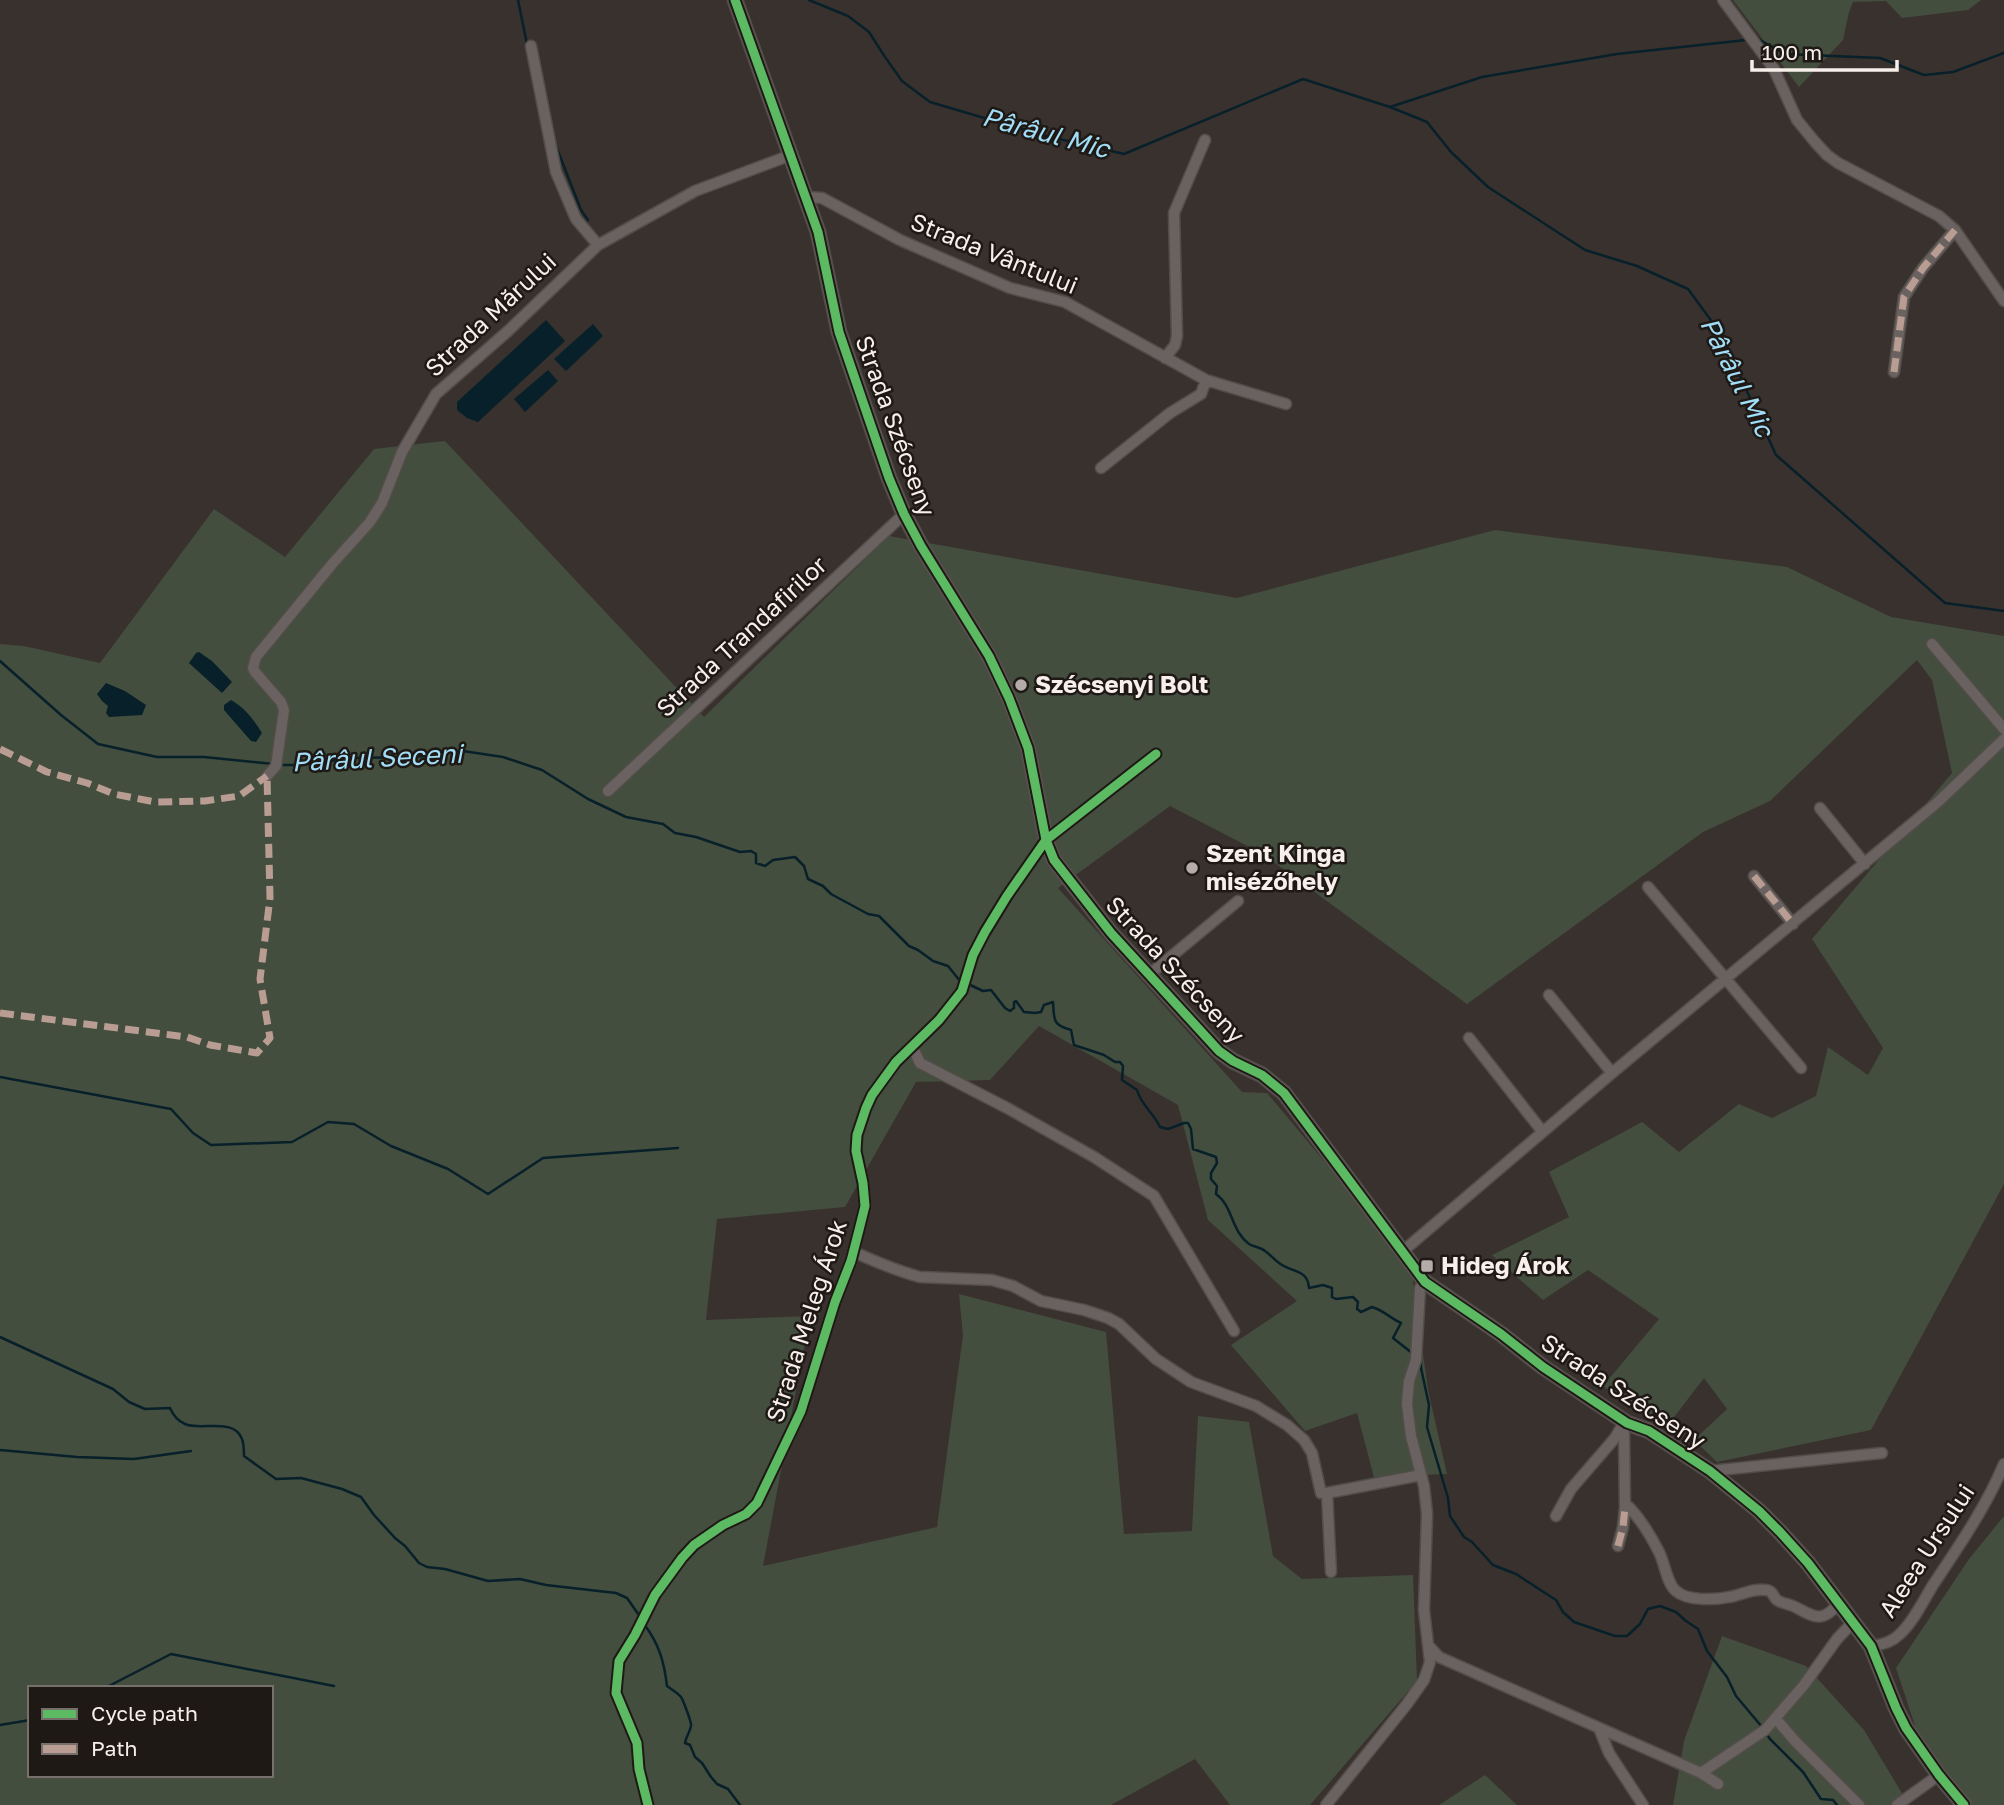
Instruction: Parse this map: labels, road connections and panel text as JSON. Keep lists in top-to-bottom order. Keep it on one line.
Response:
{"streets":{"street":["Strada Vântului","Strada Mărului","Strada Szécseny","Strada Trandafirilor","Strada Meleg Árok","Aleea Ursului"]},"crossings":[["Strada Vântului","Strada Szécseny"],["Strada Mărului","Strada Szécseny"],["Strada Szécseny","Strada Trandafirilor"],["Strada Szécseny","Strada Meleg Árok"],["Strada Szécseny","Aleea Ursului"]],"water":["Pârâul Mic","Pârâul Seceni"],"places":{"other":["Szécsenyi Bolt","Szent Kinga misézőhely"],"transit":["Hideg Árok"]},"legend":["Cycle path","Path"],"scale_bar":"100 m"}
